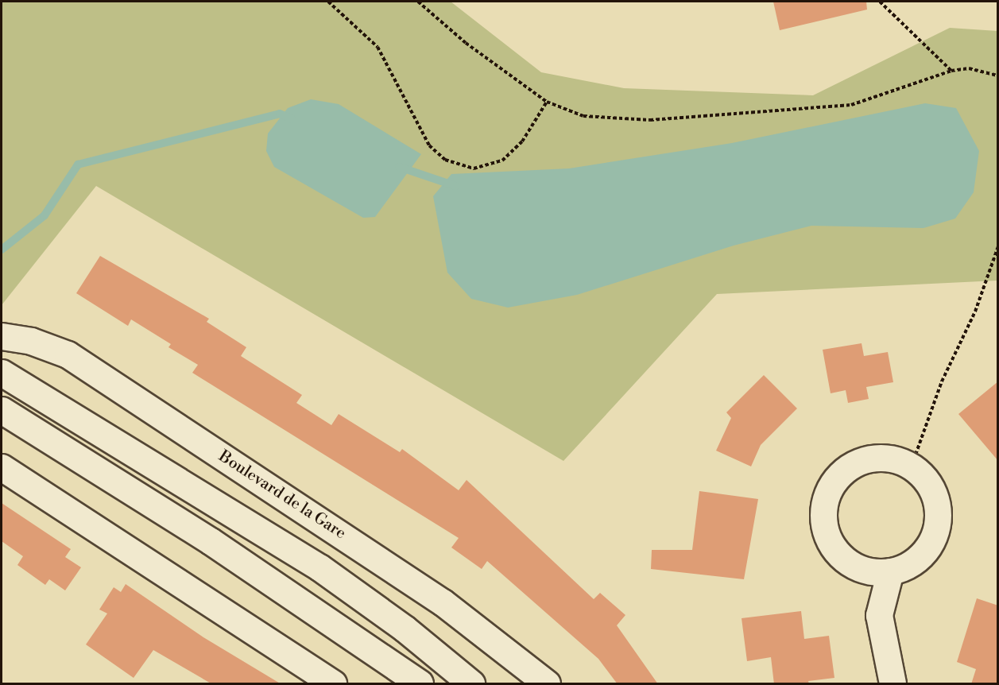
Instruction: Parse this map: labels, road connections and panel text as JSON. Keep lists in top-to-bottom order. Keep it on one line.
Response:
{"streets":{"street":["Boulevard de la Gare"]}}
